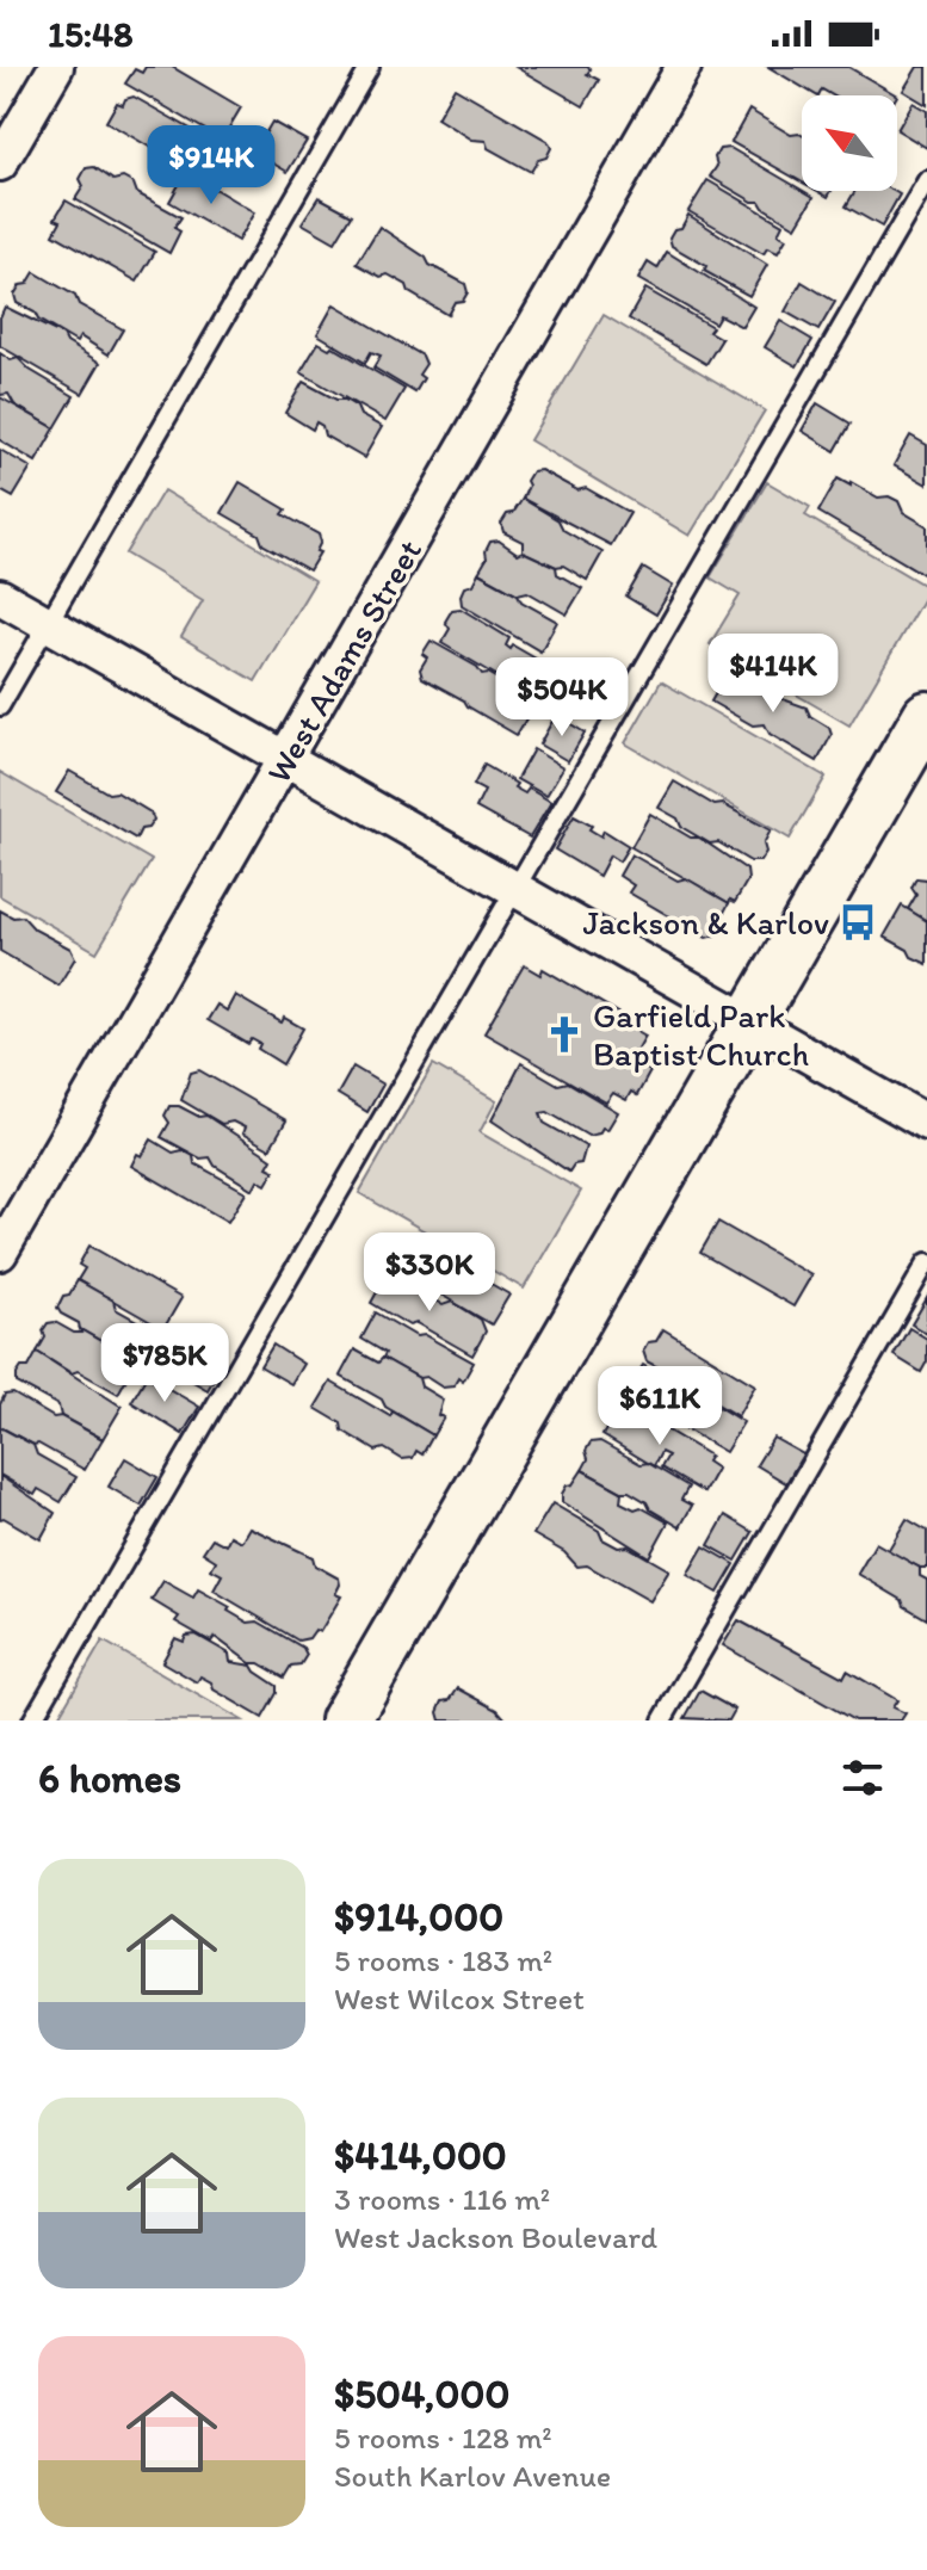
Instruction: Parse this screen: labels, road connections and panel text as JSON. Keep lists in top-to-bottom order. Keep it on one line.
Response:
{"streets":{"street":["West Adams Street"]},"places":{"bus stop":["Jackson & Karlov"],"church":["Garfield Park Baptist Church"]},"north":"top left","page":{"status":"15:48","price":["$914K","$414K","$504K","$330K","$785K","$611K"],"heading":"6 homes","list":[{"name":"$914,000","note":"5 rooms · 183 m² · West Wilcox Street"},{"name":"$414,000","note":"3 rooms · 116 m² · West Jackson Boulevard"},{"name":"$504,000","note":"5 rooms · 128 m² · South Karlov Avenue"}]}}
